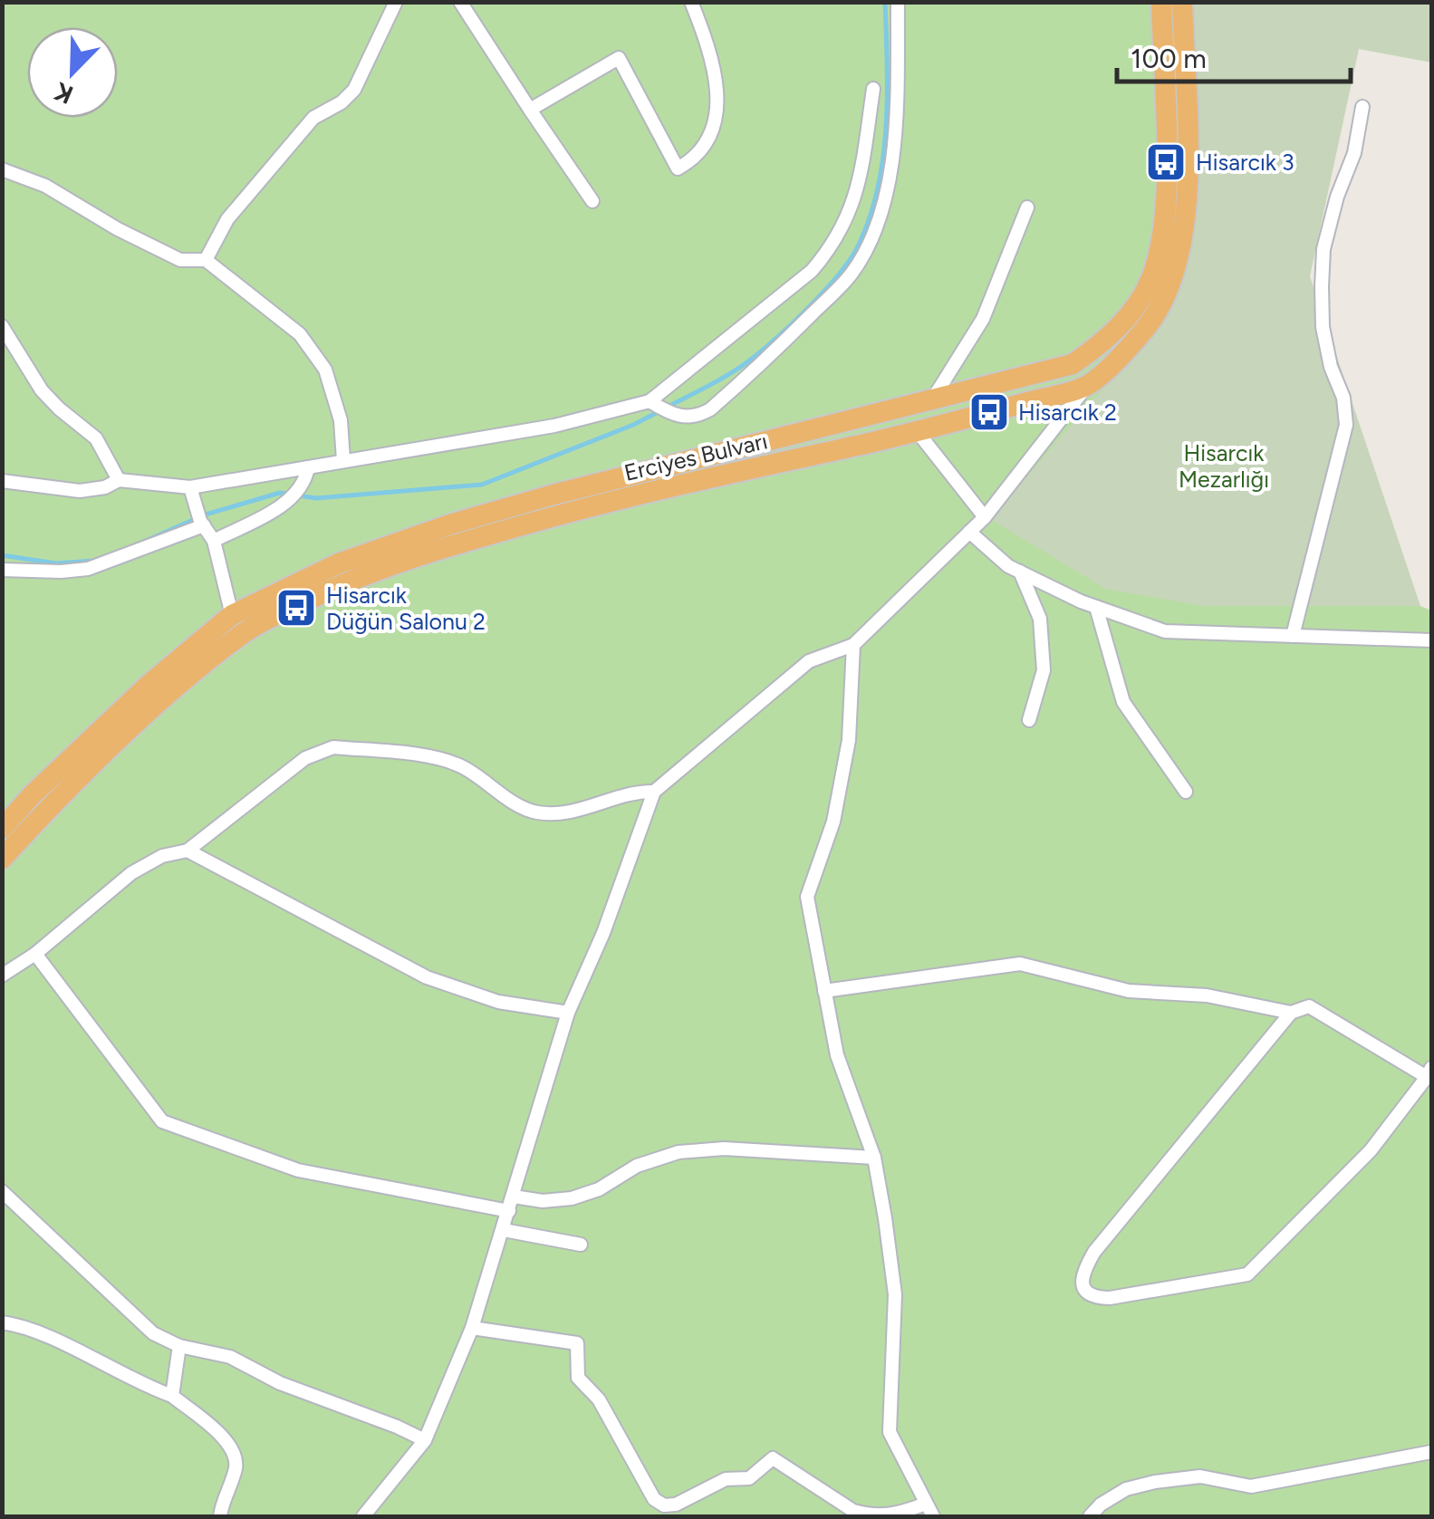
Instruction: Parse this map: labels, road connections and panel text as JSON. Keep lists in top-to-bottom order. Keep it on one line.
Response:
{"streets":{"highway":["Erciyes Bulvarı"]},"parks":["Hisarcık Mezarlığı"],"places":{"bus stop":["Hisarcık 3","Hisarcık 2","Hisarcık Düğün Salonu 2"]},"scale_bar":"100 m","north":"bottom left"}
